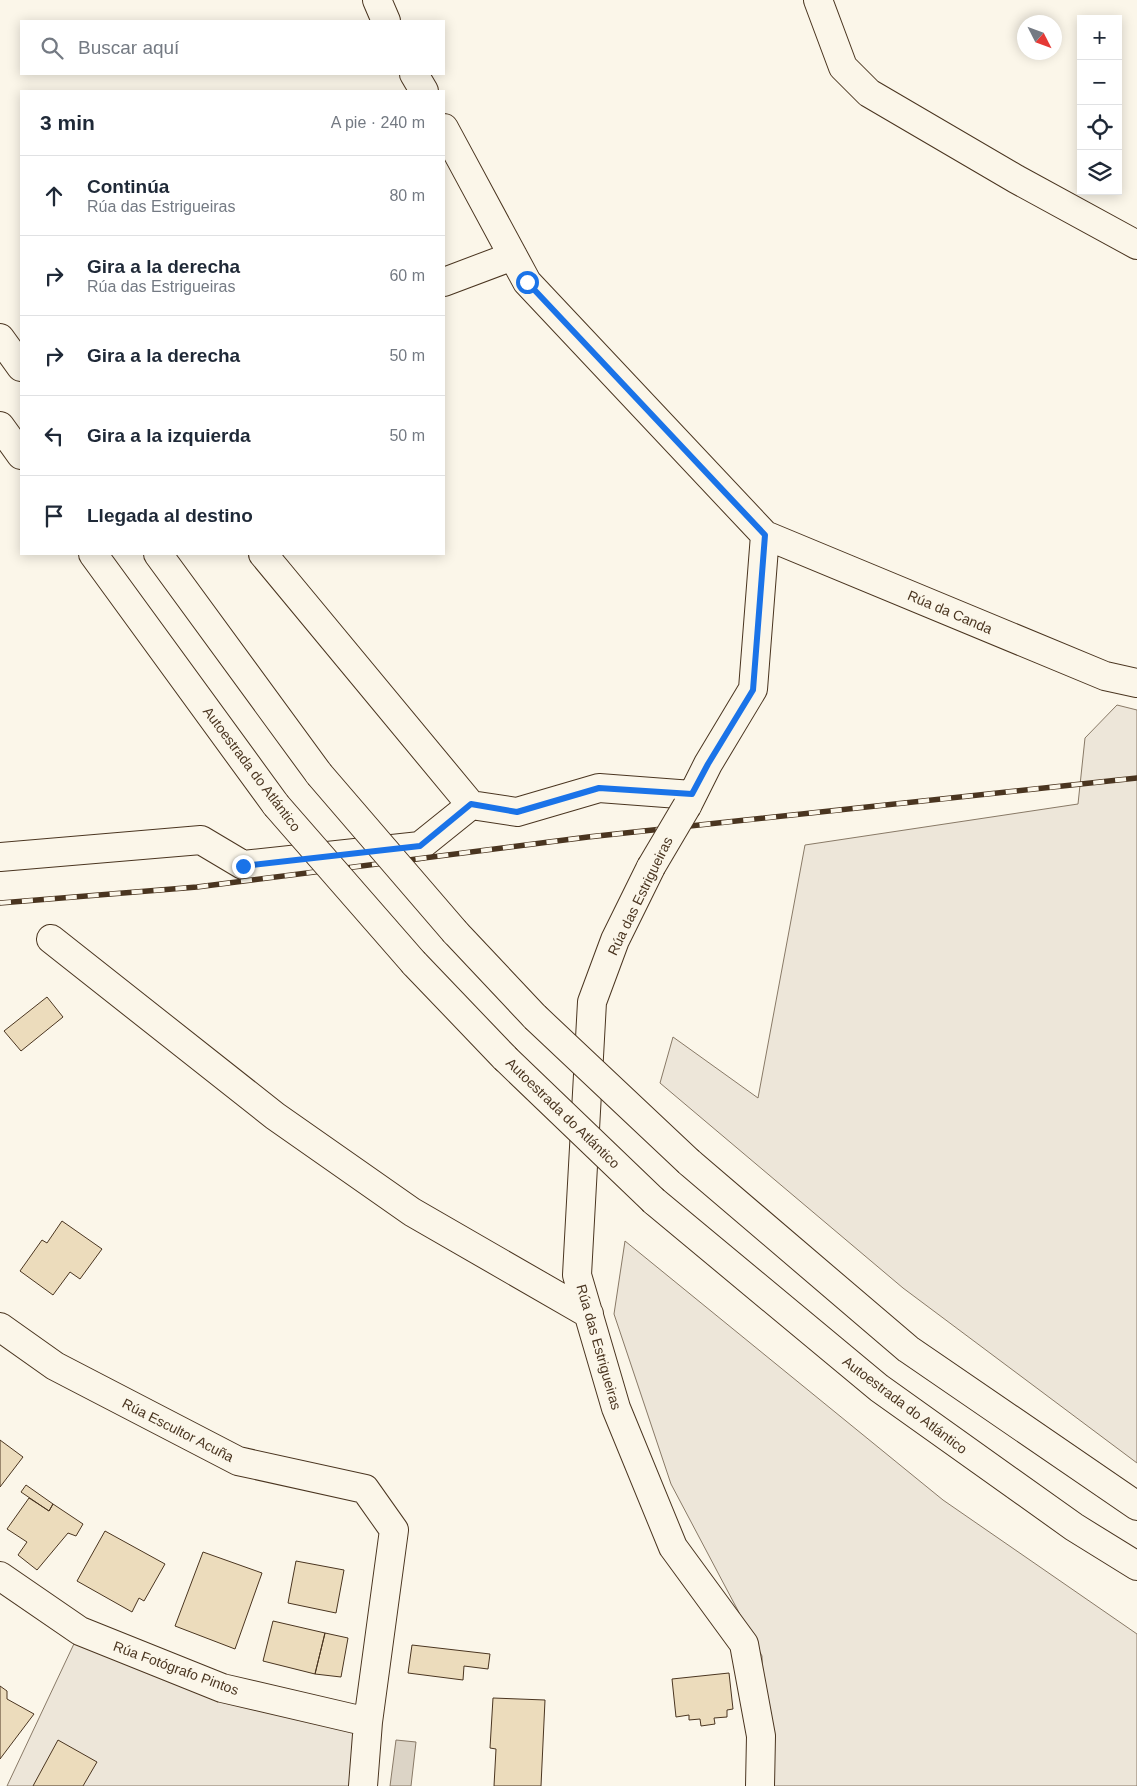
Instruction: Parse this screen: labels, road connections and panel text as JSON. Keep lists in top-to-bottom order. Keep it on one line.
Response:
{"streets":{"main road":["Rúa da Canda","Autoestrada do Atlántico","Rúa das Estrigueiras","Rúa Escultor Acuña","Rúa Fotógrafo Pintos"]},"crossings":[["Rúa da Canda","Rúa das Estrigueiras"],["Rúa Escultor Acuña","Rúa Fotógrafo Pintos"]],"north":"bottom right","page":{"map_buttons":["+","−"],"search":"Buscar aquí","heading":["3 min","A pie · 240 m"],"list":[["Continúa","Rúa das Estrigueiras","80 m"],["Gira a la derecha","Rúa das Estrigueiras","60 m"],["Gira a la derecha","50 m"],["Gira a la izquierda","50 m"],"Llegada al destino"]}}
